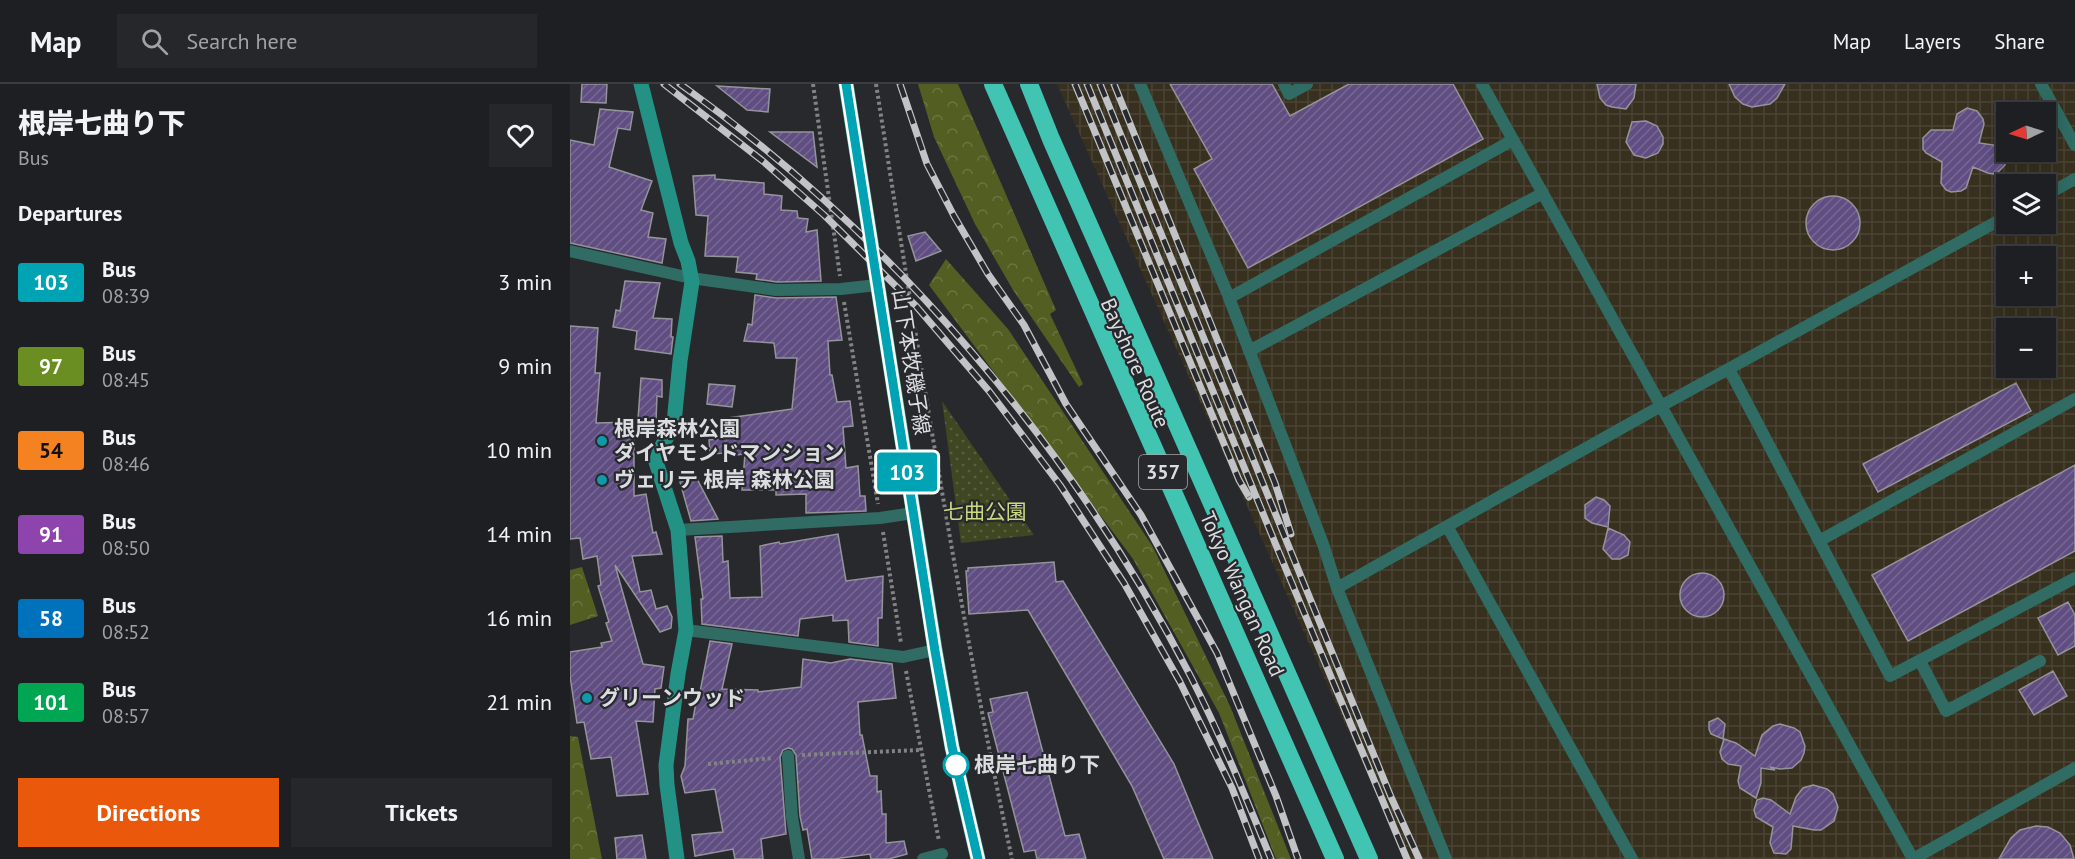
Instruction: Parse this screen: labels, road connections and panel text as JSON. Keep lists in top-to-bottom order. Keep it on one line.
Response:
{"streets":{"highway":["Bayshore Route","357","Tokyo Wangan Road"],"main road":["山下本牧磯子線"]},"parks":["七曲公園"],"places":["根岸森林公園 ダイヤモンドマンション","ヴェリテ 根岸 森林公園","グリーンウッド","根岸七曲り下"],"lines":["bus line 103"],"north":"left","page":{"header":"Map","search":"Search here","nav":["Map","Layers","Share"],"heading":[["根岸七曲り下","Bus"],"Departures"],"on_map":"103","map_buttons":["+","−"],"list":[{"mark":"103","name":"Bus","note":"08:39","value":"3 min"},{"mark":"97","name":"Bus","note":"08:45","value":"9 min"},{"mark":"54","name":"Bus","note":"08:46","value":"10 min"},{"mark":"91","name":"Bus","note":"08:50","value":"14 min"},{"mark":"58","name":"Bus","note":"08:52","value":"16 min"},{"mark":"101","name":"Bus","note":"08:57","value":"21 min"}],"buttons":["Directions","Tickets"]}}
